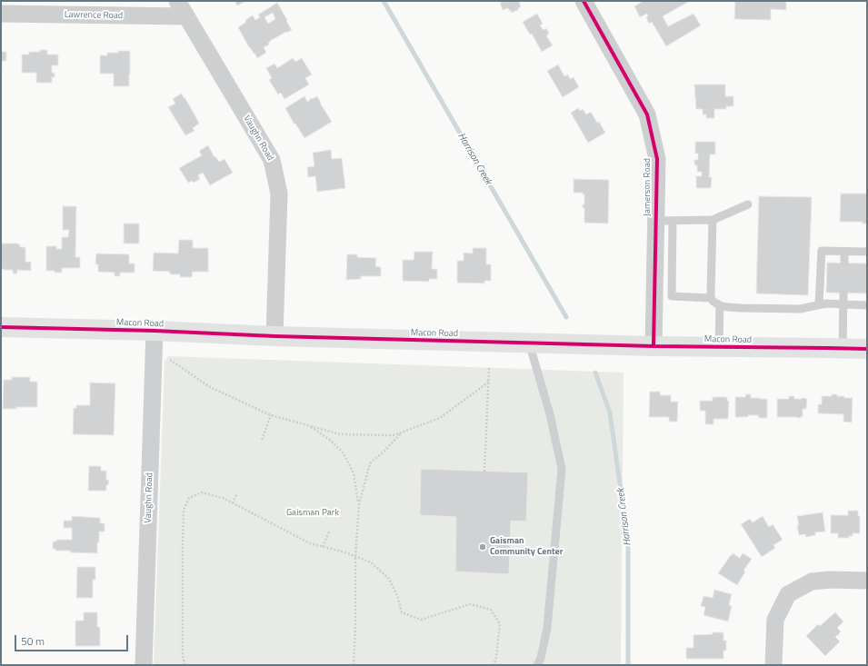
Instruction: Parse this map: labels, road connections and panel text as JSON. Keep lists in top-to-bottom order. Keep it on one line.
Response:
{"streets":{"main road":["Macon Road"],"street":["Lawrence Road","Vaughn Road","Jamerson Road"]},"crossings":[["Lawrence Road","Vaughn Road"],["Vaughn Road","Macon Road"],["Jamerson Road","Macon Road"]],"water":["Harrison Creek"],"parks":["Gaisman Park"],"places":["Gaisman Community Center"],"scale_bar":"50 m"}
